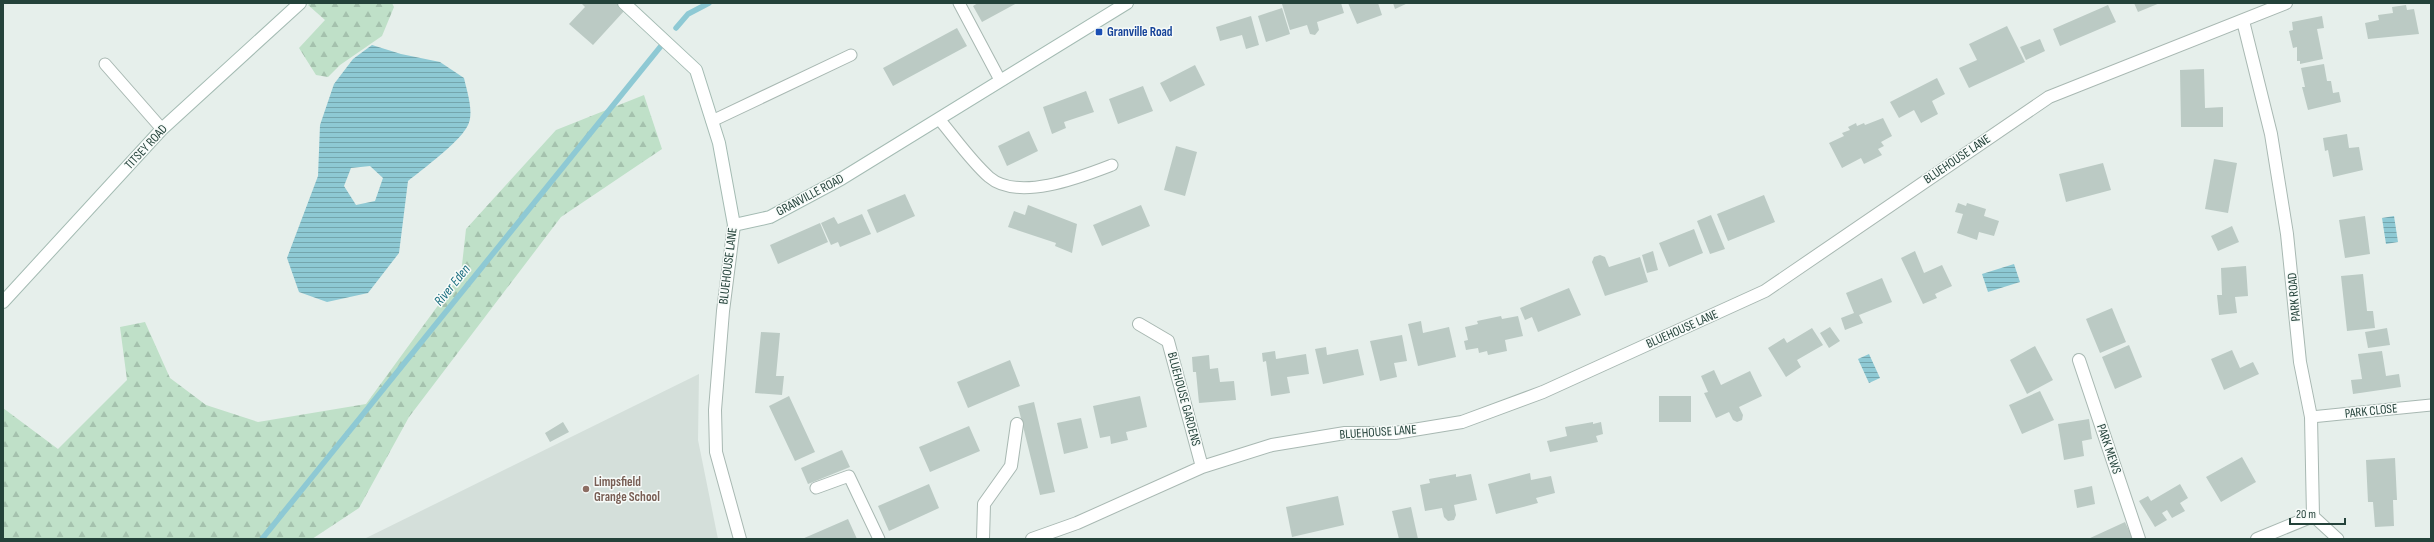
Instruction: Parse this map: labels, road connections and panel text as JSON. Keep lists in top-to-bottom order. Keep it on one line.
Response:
{"streets":{"street":["TITSEY ROAD","BLUEHOUSE LANE","GRANVILLE ROAD","PARK ROAD","BLUEHOUSE GARDENS","PARK MEWS"],"lane":["PARK CLOSE"]},"crossings":[["BLUEHOUSE LANE","GRANVILLE ROAD"],["BLUEHOUSE LANE","PARK ROAD"],["BLUEHOUSE LANE","BLUEHOUSE GARDENS"],["PARK ROAD","PARK CLOSE"]],"water":["River Eden"],"places":{"transit":["Granville Road"],"other":["Limpsfield Grange School"]},"scale_bar":"20 m"}
